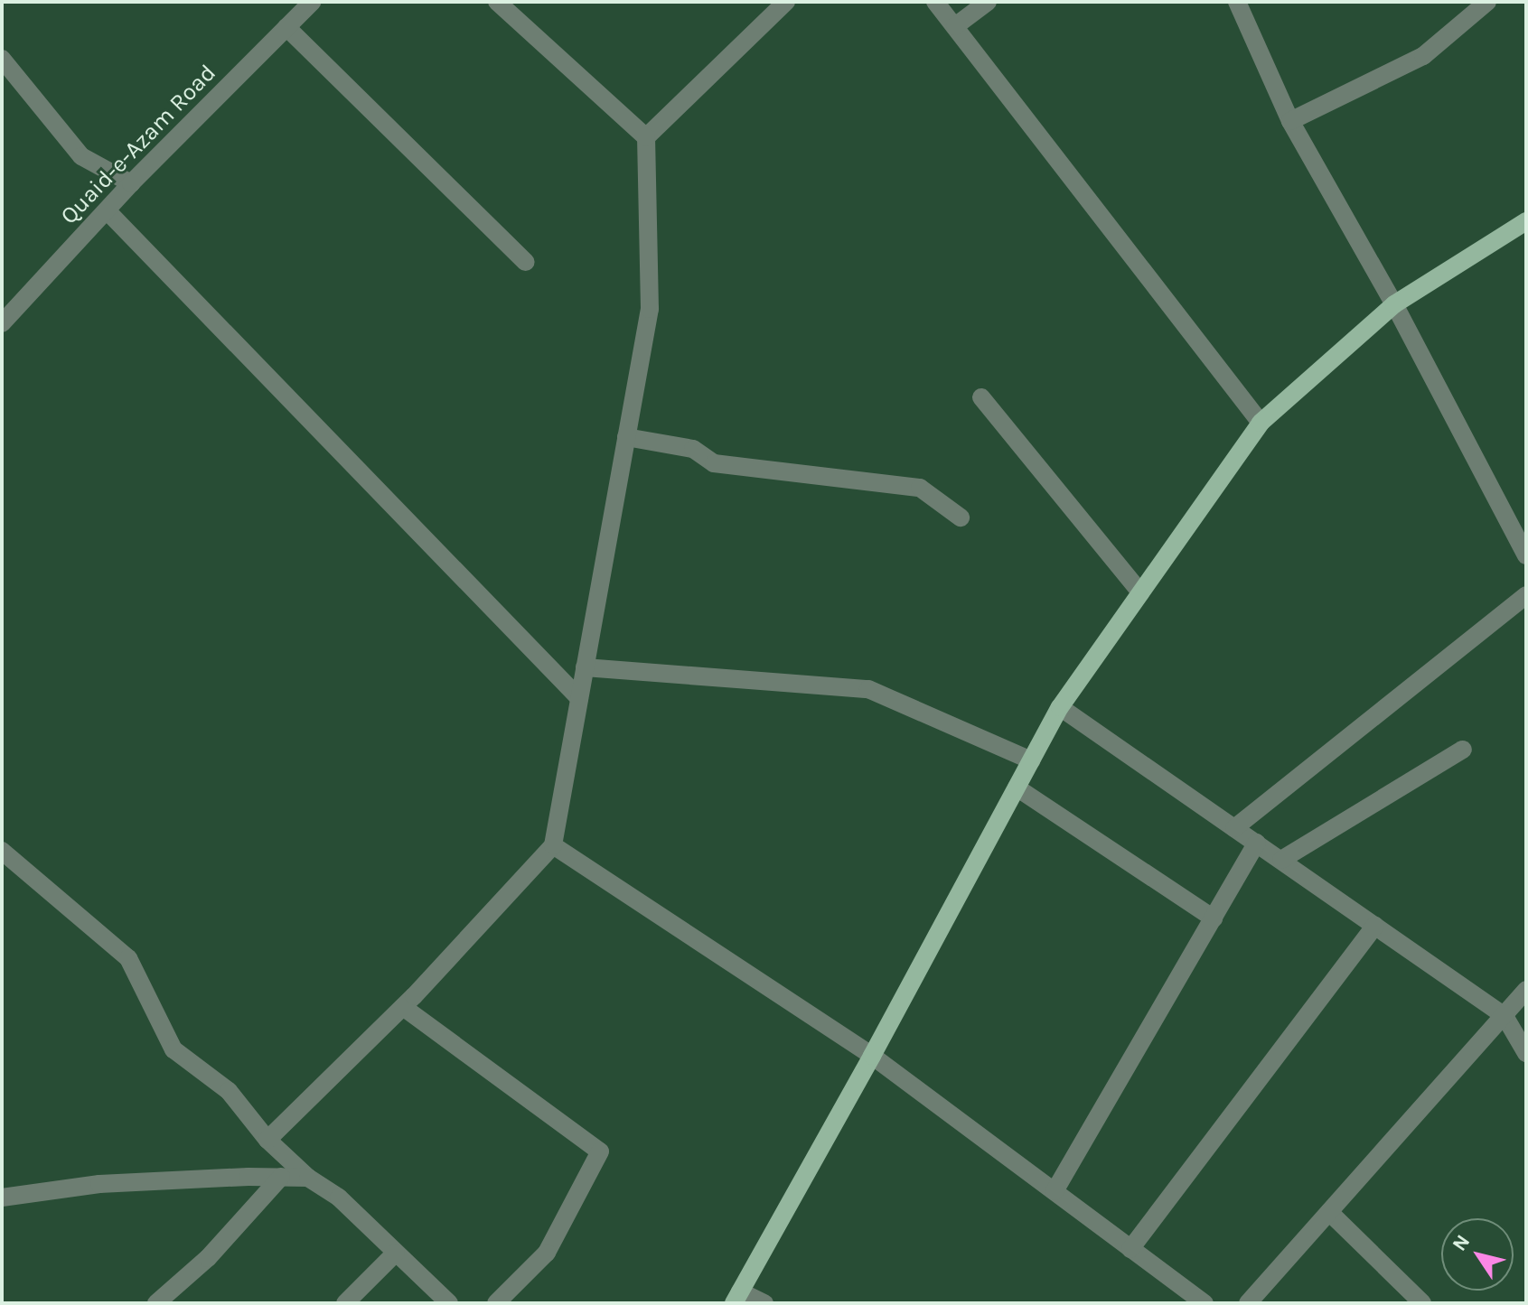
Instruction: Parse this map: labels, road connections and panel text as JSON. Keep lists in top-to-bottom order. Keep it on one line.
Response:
{"streets":{"street":["Quaid-e-Azam Road"]},"north":"top left"}
